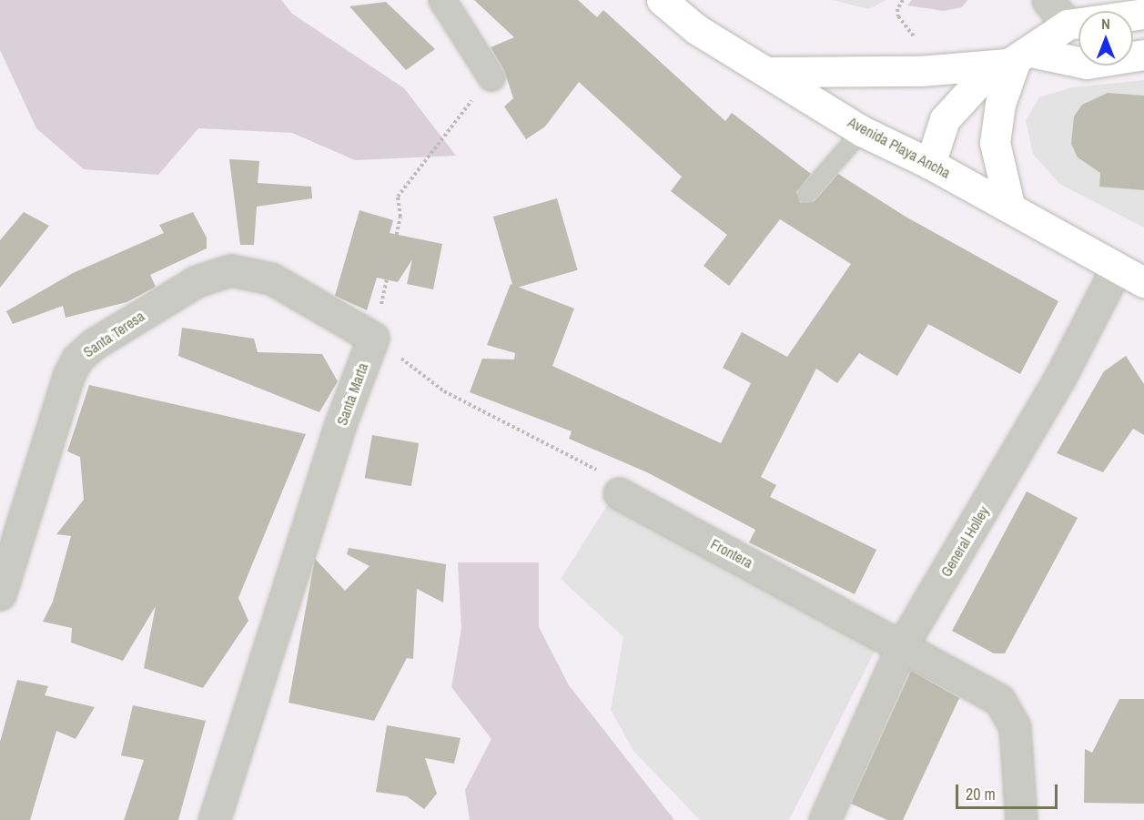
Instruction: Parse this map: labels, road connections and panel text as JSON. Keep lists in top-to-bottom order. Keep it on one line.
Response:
{"streets":{"main road":["Avenida Playa Ancha"],"street":["Santa Teresa","Santa Marta","General Holley","Frontera"]},"crossings":[["Avenida Playa Ancha","General Holley"],["Santa Teresa","Santa Marta"],["General Holley","Frontera"]],"scale_bar":"20 m","north":"top"}
